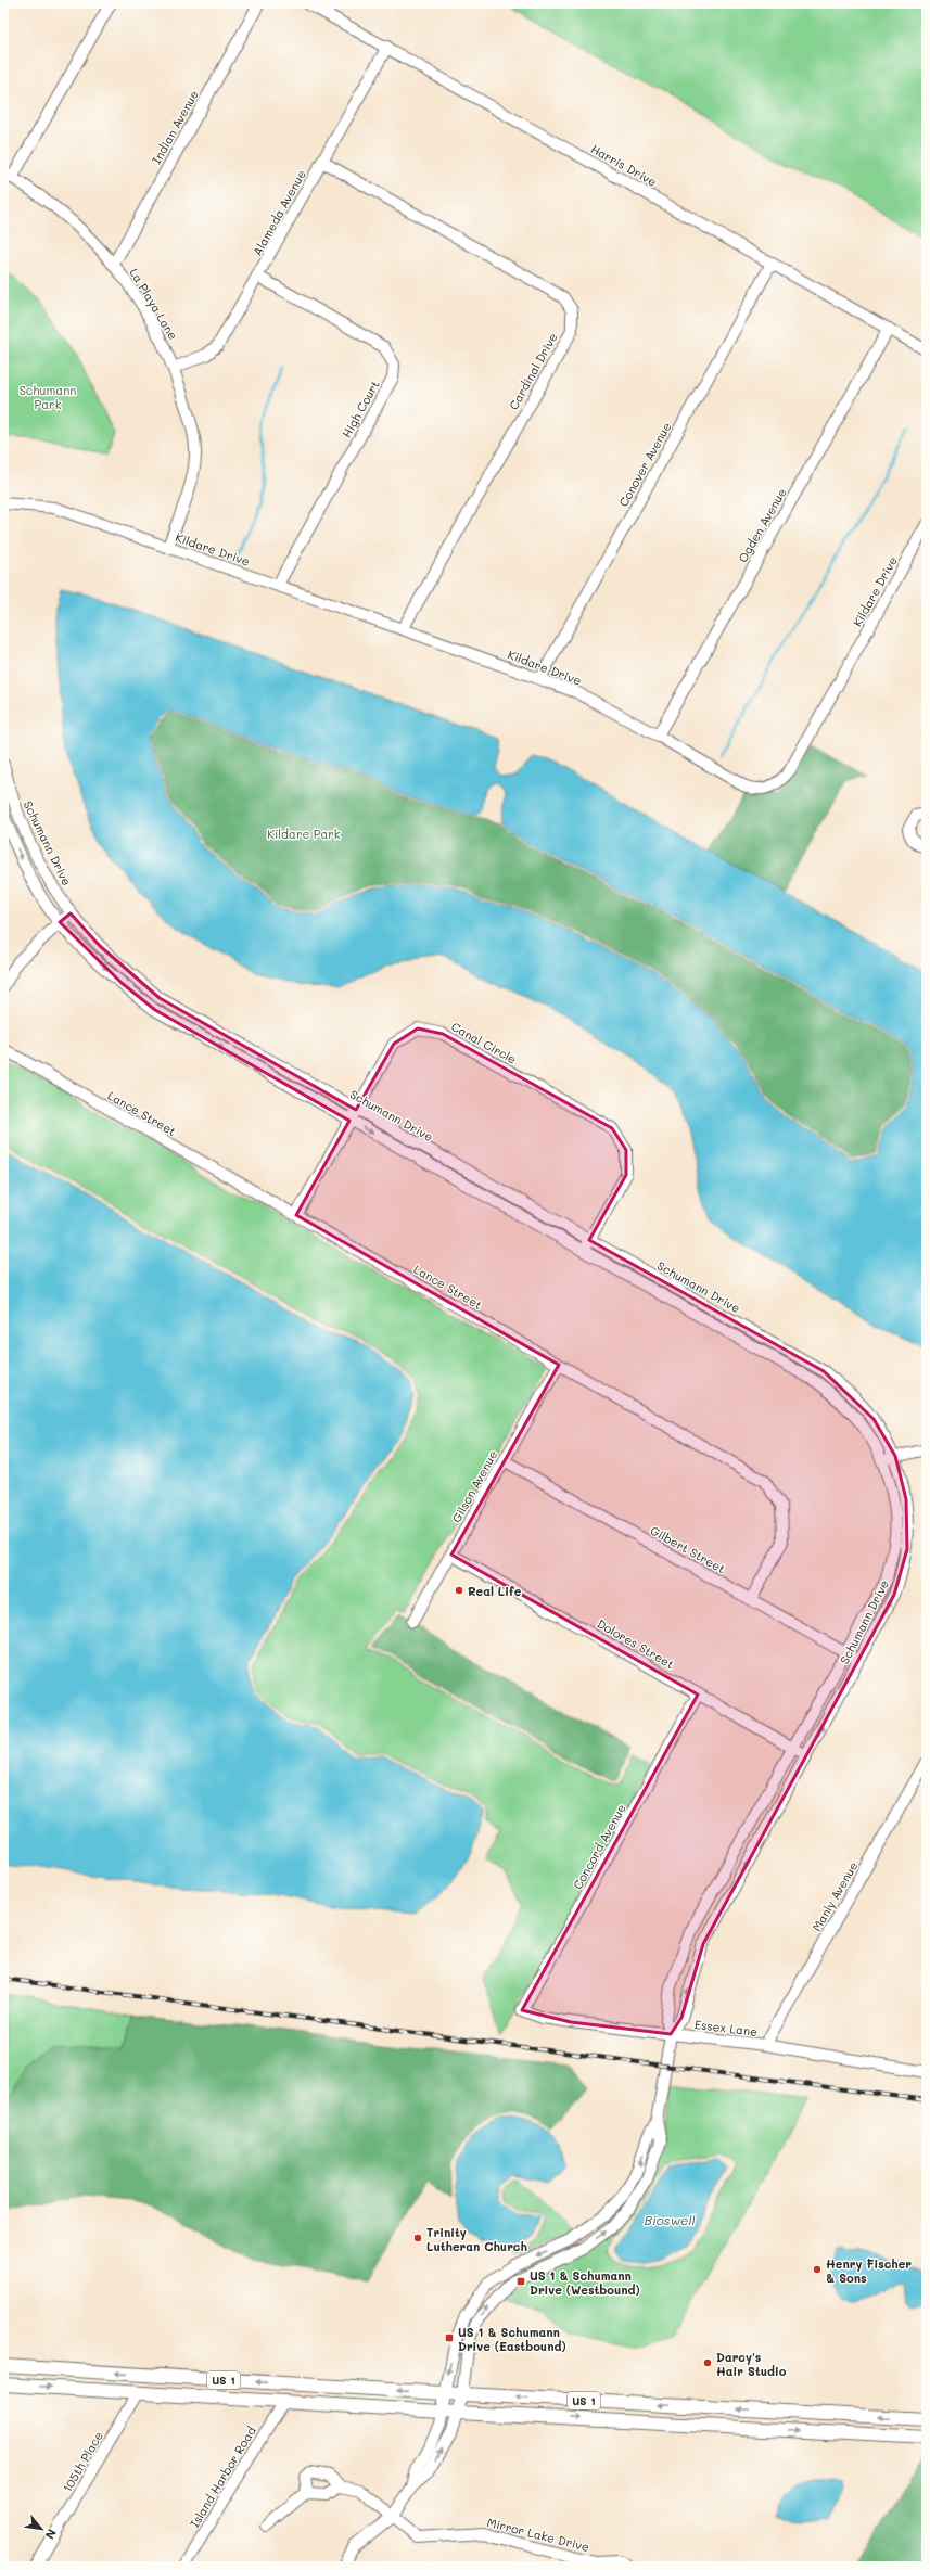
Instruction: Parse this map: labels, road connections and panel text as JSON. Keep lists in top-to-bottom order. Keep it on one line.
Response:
{"streets":{"main road":["US 1"],"street":["Indian Avenue","Harris Drive","Alameda Avenue","La Playa Lane","Cardinal Drive","High Court","Conover Avenue","Ogden Avenue","Kildare Drive","Schumann Drive","Canal Circle","Lance Street","Gilson Avenue","Gilbert Street","Dolores Street","Concord Avenue","Manly Avenue","Essex Lane","105th Place","Island Harbor Road","Mirror Lake Drive"]},"crossings":[["Indian Avenue","La Playa Lane"],["Harris Drive","Alameda Avenue"],["Harris Drive","Conover Avenue"],["Harris Drive","Ogden Avenue"],["Alameda Avenue","La Playa Lane"],["Alameda Avenue","Cardinal Drive"],["Alameda Avenue","High Court"],["La Playa Lane","Kildare Drive"],["Cardinal Drive","Kildare Drive"],["High Court","Kildare Drive"],["Conover Avenue","Kildare Drive"],["Ogden Avenue","Kildare Drive"],["Schumann Drive","Canal Circle"],["Schumann Drive","Gilbert Street"],["Schumann Drive","Dolores Street"],["Schumann Drive","Essex Lane"],["Schumann Drive","US 1"],["Canal Circle","Lance Street"],["Lance Street","Gilson Avenue"],["Lance Street","Gilbert Street"],["Gilson Avenue","Gilbert Street"],["Gilson Avenue","Dolores Street"],["Dolores Street","Concord Avenue"],["Concord Avenue","Essex Lane"],["Manly Avenue","Essex Lane"],["US 1","105th Place"],["US 1","Island Harbor Road"]],"water":["Bioswell"],"parks":["Schumann Park","Kildare Park"],"places":{"other":["Real Life","Trinity Lutheran Church","Henry Fischer & Sons","Darcy's Hair Studio"],"transit":["US 1 & Schumann Drive (Westbound)","US 1 & Schumann Drive (Eastbound)"]},"north":"bottom right"}
